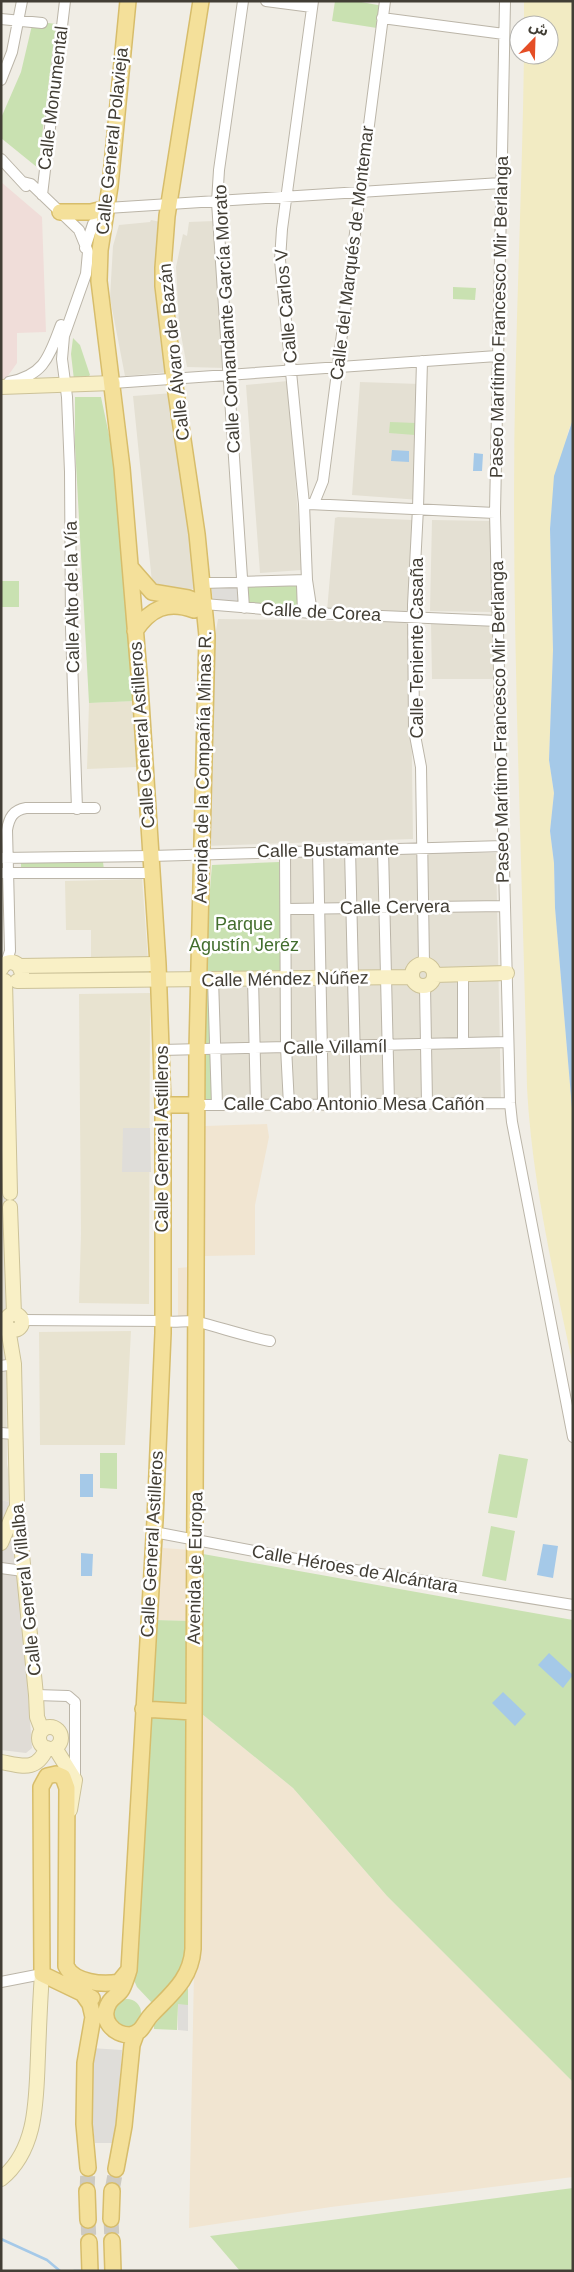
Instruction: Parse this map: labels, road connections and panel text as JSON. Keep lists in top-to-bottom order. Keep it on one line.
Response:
{"streets":{"main road":["Calle General Polavieja","Calle Álvaro de Bazán","Calle General Astilleros","Avenida de la Compañía Minas R.","Avenida de Europa"],"street":["Calle Monumental","Calle del Marqués de Montemar","Calle Carlos V","Paseo Marítimo Francesco Mir Berlanga","Calle Comandante García Morato","Calle Alto de la Vía","Calle de Corea","Calle Teniente Casaña","Calle Bustamante","Calle Cervera","Calle Méndez Núñez","Calle Villamíl","Calle Cabo Antonio Mesa Cañón","Calle Héroes de Alcántara","Calle General Villalba"]},"crossings":[["Calle General Polavieja","Calle General Astilleros"],["Calle del Marqués de Montemar","Calle Carlos V"],["Calle Carlos V","Calle de Corea"],["Paseo Marítimo Francesco Mir Berlanga","Calle de Corea"],["Paseo Marítimo Francesco Mir Berlanga","Calle Bustamante"],["Paseo Marítimo Francesco Mir Berlanga","Calle Cervera"],["Paseo Marítimo Francesco Mir Berlanga","Calle Villamíl"],["Paseo Marítimo Francesco Mir Berlanga","Calle Cabo Antonio Mesa Cañón"],["Calle Comandante García Morato","Calle de Corea"],["Calle Álvaro de Bazán","Calle de Corea"],["Calle Álvaro de Bazán","Avenida de la Compañía Minas R."],["Calle Alto de la Vía","Calle General Villalba"],["Calle de Corea","Calle Teniente Casaña"],["Calle de Corea","Avenida de la Compañía Minas R."],["Calle Teniente Casaña","Calle Bustamante"],["Calle Teniente Casaña","Calle Cervera"],["Calle Teniente Casaña","Calle Méndez Núñez"],["Calle General Astilleros","Calle Bustamante"],["Calle General Astilleros","Calle Méndez Núñez"],["Calle General Astilleros","Calle Villamíl"],["Calle General Astilleros","Calle Héroes de Alcántara"],["Avenida de la Compañía Minas R.","Calle Bustamante"],["Avenida de la Compañía Minas R.","Calle Méndez Núñez"],["Avenida de la Compañía Minas R.","Calle Villamíl"],["Avenida de la Compañía Minas R.","Avenida de Europa"],["Calle Bustamante","Calle General Villalba"],["Calle Méndez Núñez","Calle General Villalba"],["Calle Villamíl","Avenida de Europa"],["Calle Cabo Antonio Mesa Cañón","Avenida de Europa"],["Avenida de Europa","Calle Héroes de Alcántara"]],"parks":["Parque Agustín Jeréz"],"north":"top right"}
